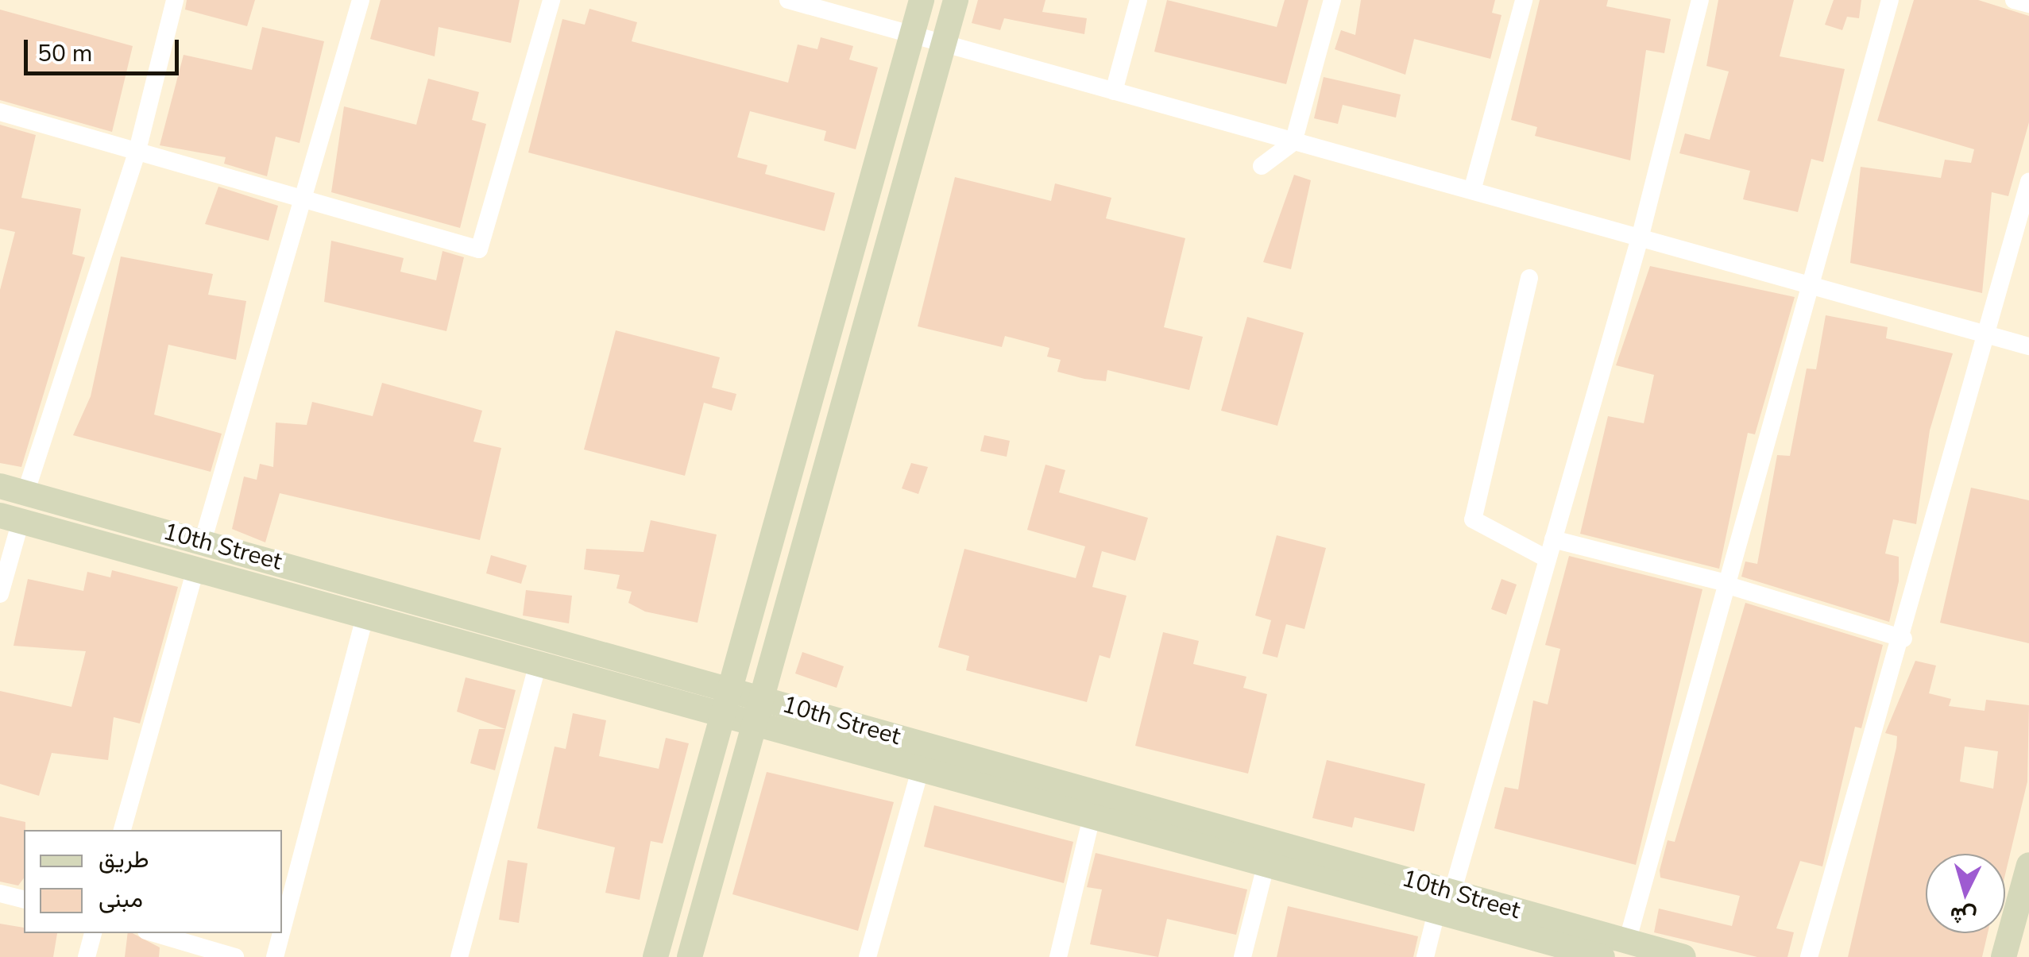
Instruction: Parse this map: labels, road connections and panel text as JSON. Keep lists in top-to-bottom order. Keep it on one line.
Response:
{"streets":{"street":["10th Street"]},"legend":["طريق","مبنى"],"scale_bar":"50 m","north":"bottom"}
